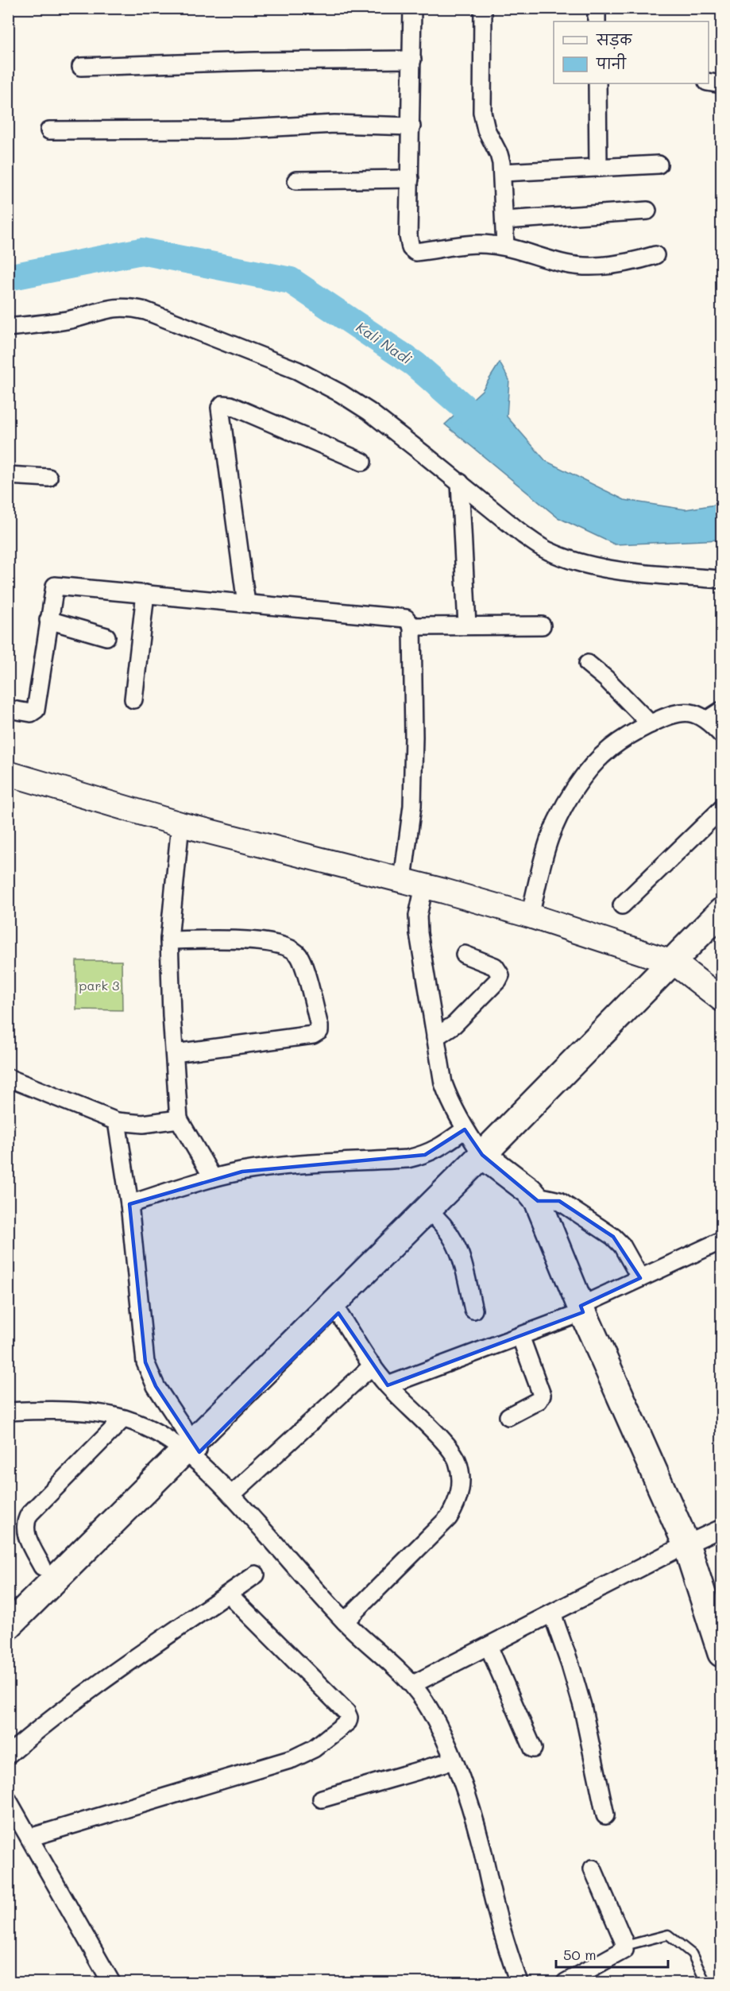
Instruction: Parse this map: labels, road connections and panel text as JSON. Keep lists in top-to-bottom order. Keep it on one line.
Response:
{"water":["Kali Nadi"],"parks":["park 3"],"legend":["सड़क","पानी"],"scale_bar":"50 m"}
